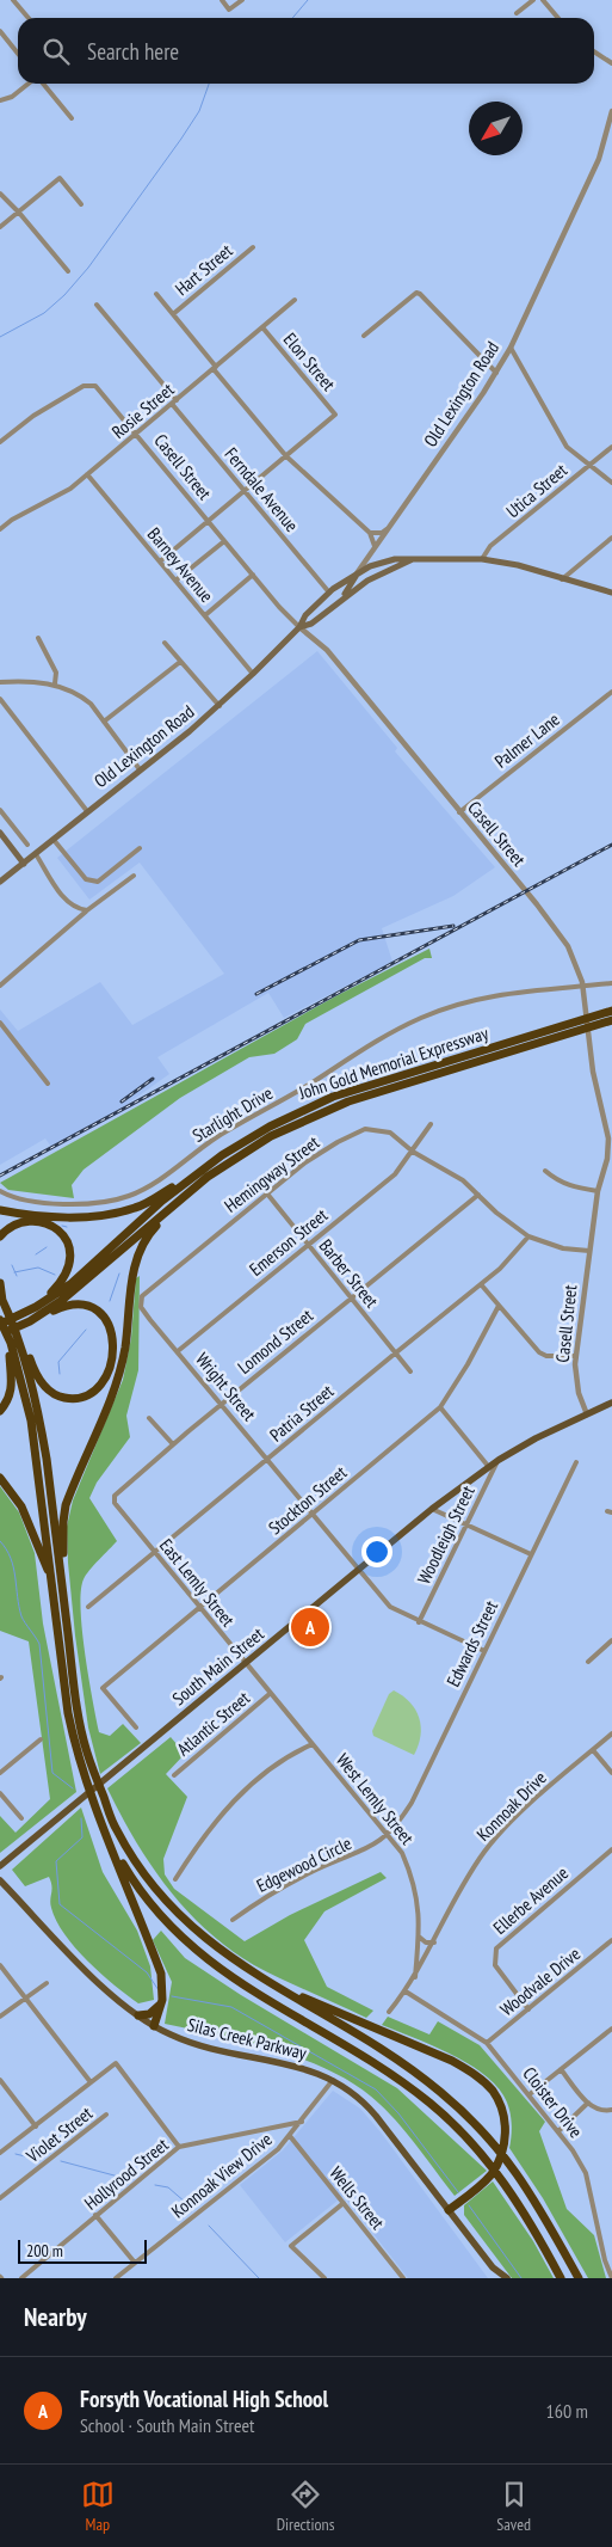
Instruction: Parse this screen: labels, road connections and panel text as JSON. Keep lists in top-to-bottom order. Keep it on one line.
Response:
{"streets":{"highway":["John Gold Memorial Expressway"],"main road":["Old Lexington Road","South Main Street","Silas Creek Parkway"],"street":["Hart Street","Elon Street","Rosie Street","Casell Street","Ferndale Avenue","Utica Street","Barney Avenue","Palmer Lane","Starlight Drive","Hemingway Street","Emerson Street","Barber Street","Lomond Street","Wright Street","Patria Street","Stockton Street","Woodleigh Street","East Lemly Street","Edwards Street","Atlantic Street","West Lemly Street","Konnoak Drive","Edgewood Circle","Ellerbe Avenue","Woodvale Drive","Cloister Drive","Violet Street","Hollyrood Street","Konnoak View Drive","Wells Street"]},"crossings":[["Elon Street","Rosie Street"],["Old Lexington Road","Casell Street"],["Old Lexington Road","Ferndale Avenue"],["Old Lexington Road","Barney Avenue"],["Rosie Street","Casell Street"],["Rosie Street","Ferndale Avenue"],["Rosie Street","Barney Avenue"],["Casell Street","Palmer Lane"],["Casell Street","Starlight Drive"],["Casell Street","Hemingway Street"],["Casell Street","South Main Street"],["Hemingway Street","Emerson Street"],["Hemingway Street","Barber Street"],["Hemingway Street","Lomond Street"],["Hemingway Street","Wright Street"],["Hemingway Street","Patria Street"],["Emerson Street","Barber Street"],["Emerson Street","Wright Street"],["Barber Street","Lomond Street"],["Barber Street","Patria Street"],["Lomond Street","Wright Street"],["Lomond Street","East Lemly Street"],["Wright Street","Patria Street"],["Wright Street","Stockton Street"],["Wright Street","Woodleigh Street"],["Wright Street","Edwards Street"],["Wright Street","South Main Street"],["Patria Street","East Lemly Street"],["Stockton Street","East Lemly Street"],["Woodleigh Street","South Main Street"],["East Lemly Street","South Main Street"],["East Lemly Street","West Lemly Street"],["Edwards Street","West Lemly Street"],["Edwards Street","Edgewood Circle"],["South Main Street","West Lemly Street"],["Atlantic Street","West Lemly Street"],["West Lemly Street","Konnoak Drive"],["West Lemly Street","Edgewood Circle"],["Konnoak Drive","Cloister Drive"],["Ellerbe Avenue","Woodvale Drive"],["Woodvale Drive","Cloister Drive"],["Silas Creek Parkway","Konnoak View Drive"],["Hollyrood Street","Konnoak View Drive"],["Konnoak View Drive","Wells Street"]],"scale_bar":"200 m","north":"bottom left","page":{"search":"Search here","pins":"A","scale":"200 m","heading":"Nearby","list":[{"mark":"A","name":"Forsyth Vocational High School","note":"School · South Main Street","value":"160 m"}],"nav":["Map","Directions","Saved"]}}
